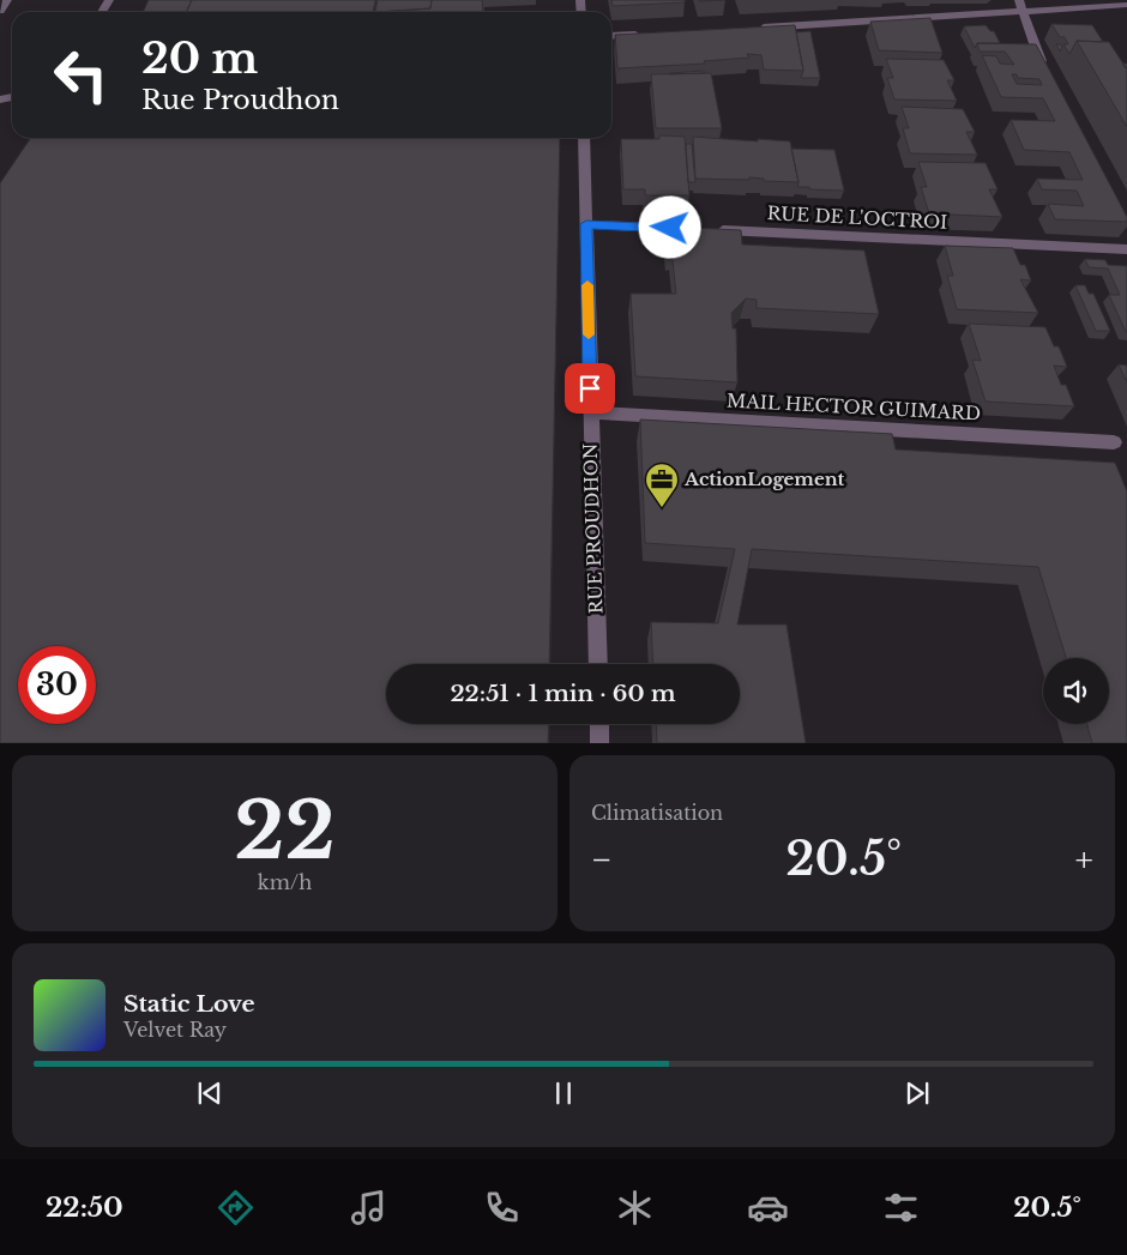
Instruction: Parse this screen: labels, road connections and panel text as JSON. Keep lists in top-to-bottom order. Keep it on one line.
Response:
{"streets":{"street":["RUE DE L'OCTROI","MAIL HECTOR GUIMARD","RUE PROUDHON"]},"crossings":[["RUE DE L'OCTROI","RUE PROUDHON"],["MAIL HECTOR GUIMARD","RUE PROUDHON"]],"places":{"office":["ActionLogement"]},"page":{"turn":["20 m","Rue Proudhon"],"limit":"30","trip":"22:51 · 1 min · 60 m","tile":[["22","km/h"],"Climatisation"],"heat":["−","20.5°","+"],"song":["Static Love","Velvet Ray"],"tabs":["22:50","20.5°"]}}
